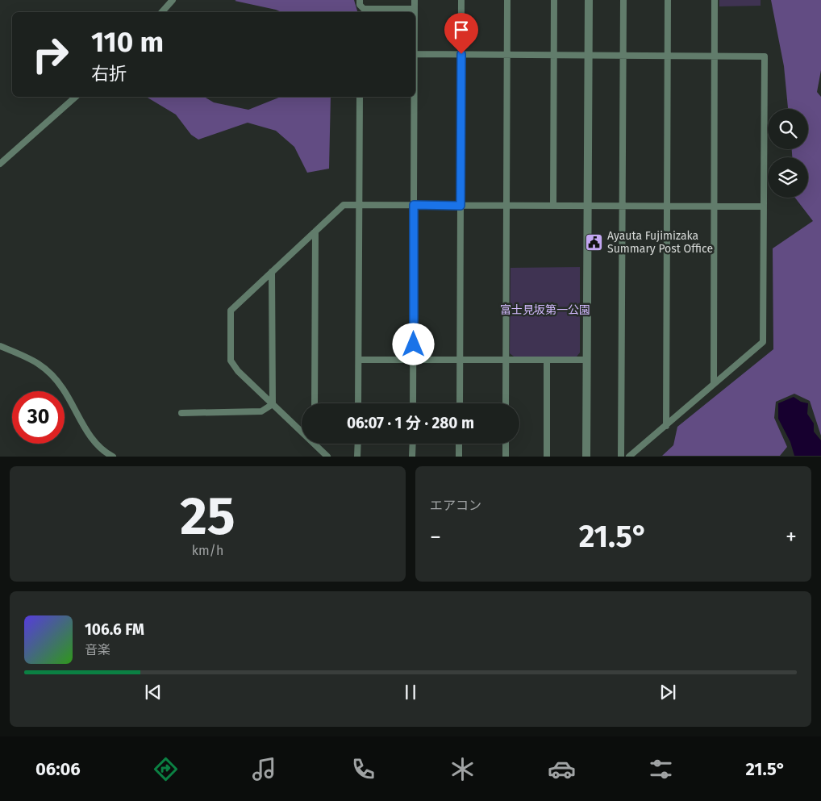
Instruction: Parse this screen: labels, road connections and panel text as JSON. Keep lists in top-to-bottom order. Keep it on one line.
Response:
{"parks":["富士見坂第一公園"],"places":{"public building":["Ayauta Fujimizaka Summary Post Office"]},"page":{"turn":["110 m","右折"],"limit":"30","trip":"06:07 · 1 分 · 280 m","tile":[["25","km/h"],"エアコン"],"heat":["−","21.5°","+"],"song":["106.6 FM","音楽"],"tabs":["06:06","21.5°"]}}
